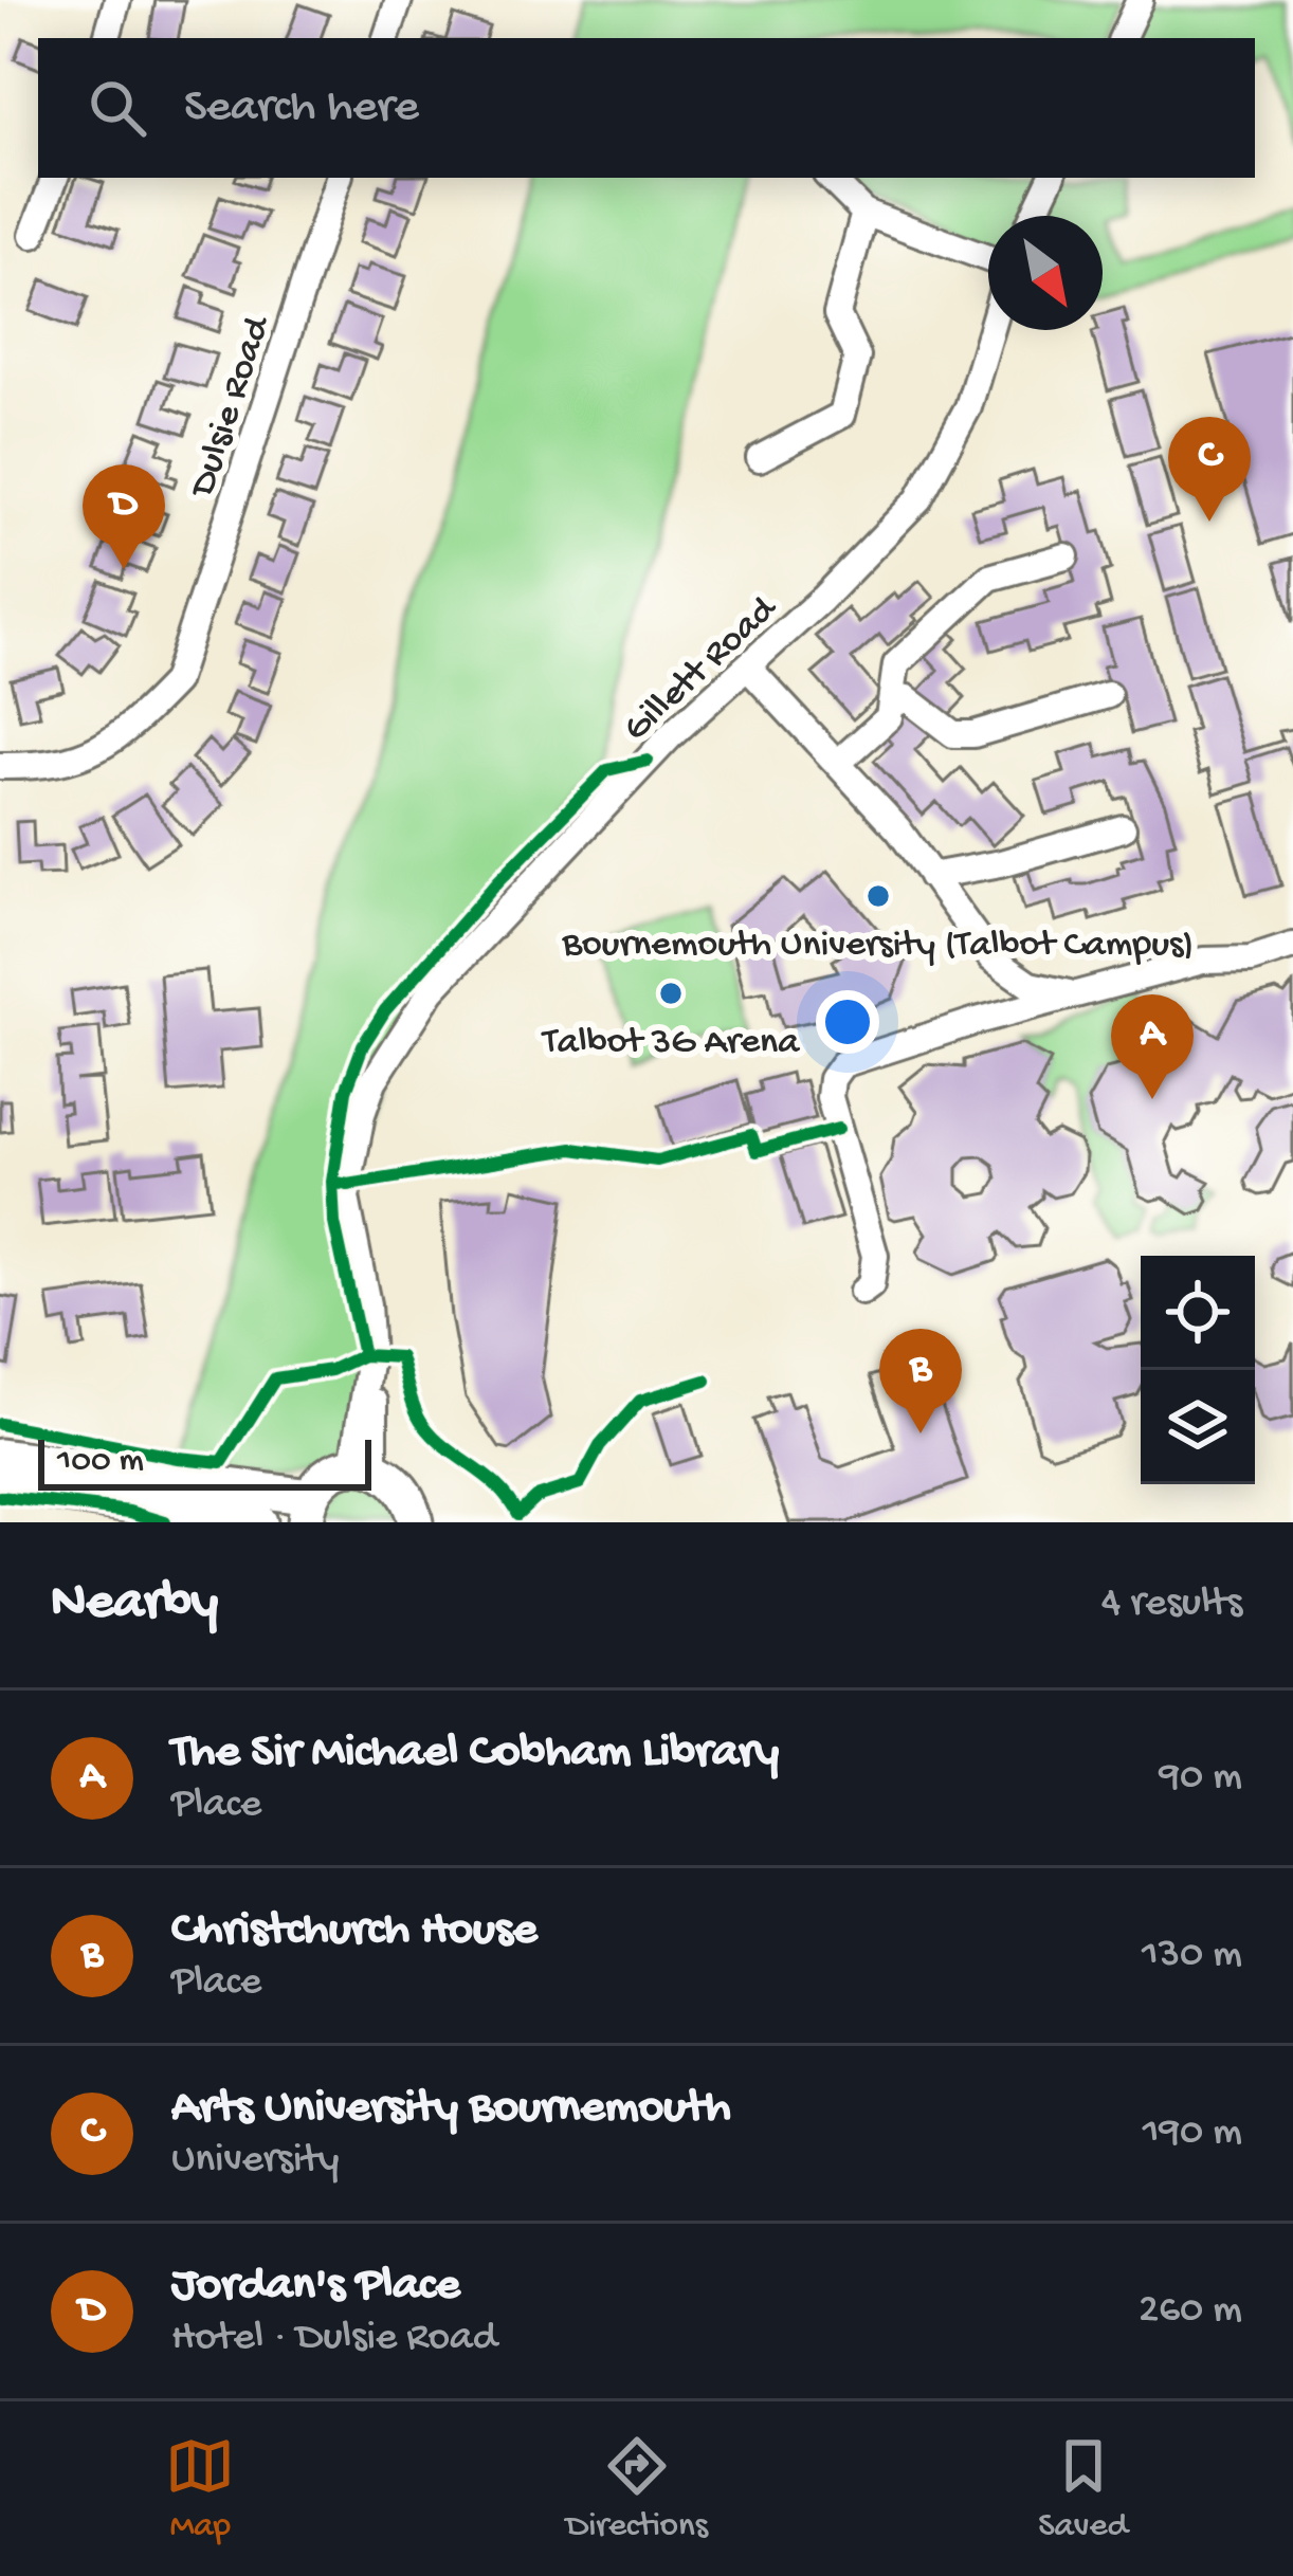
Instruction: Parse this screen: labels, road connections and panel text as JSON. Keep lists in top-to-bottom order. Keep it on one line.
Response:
{"streets":{"street":["Dulsie Road","Gillett Road"]},"places":["Bournemouth University (Talbot Campus)","Talbot 3G Arena"],"scale_bar":"100 m","north":"bottom right","page":{"search":"Search here","pins":["C","D","A","B"],"scale":"100 m","heading":["Nearby","4 results"],"list":[{"mark":"A","name":"The Sir Michael Cobham Library","note":"Place","value":"90 m"},{"mark":"B","name":"Christchurch House","note":"Place","value":"130 m"},{"mark":"C","name":"Arts University Bournemouth","note":"University","value":"190 m"},{"mark":"D","name":"Jordan's Place","note":"Hotel · Dulsie Road","value":"260 m"}],"nav":["Map","Directions","Saved"]}}
